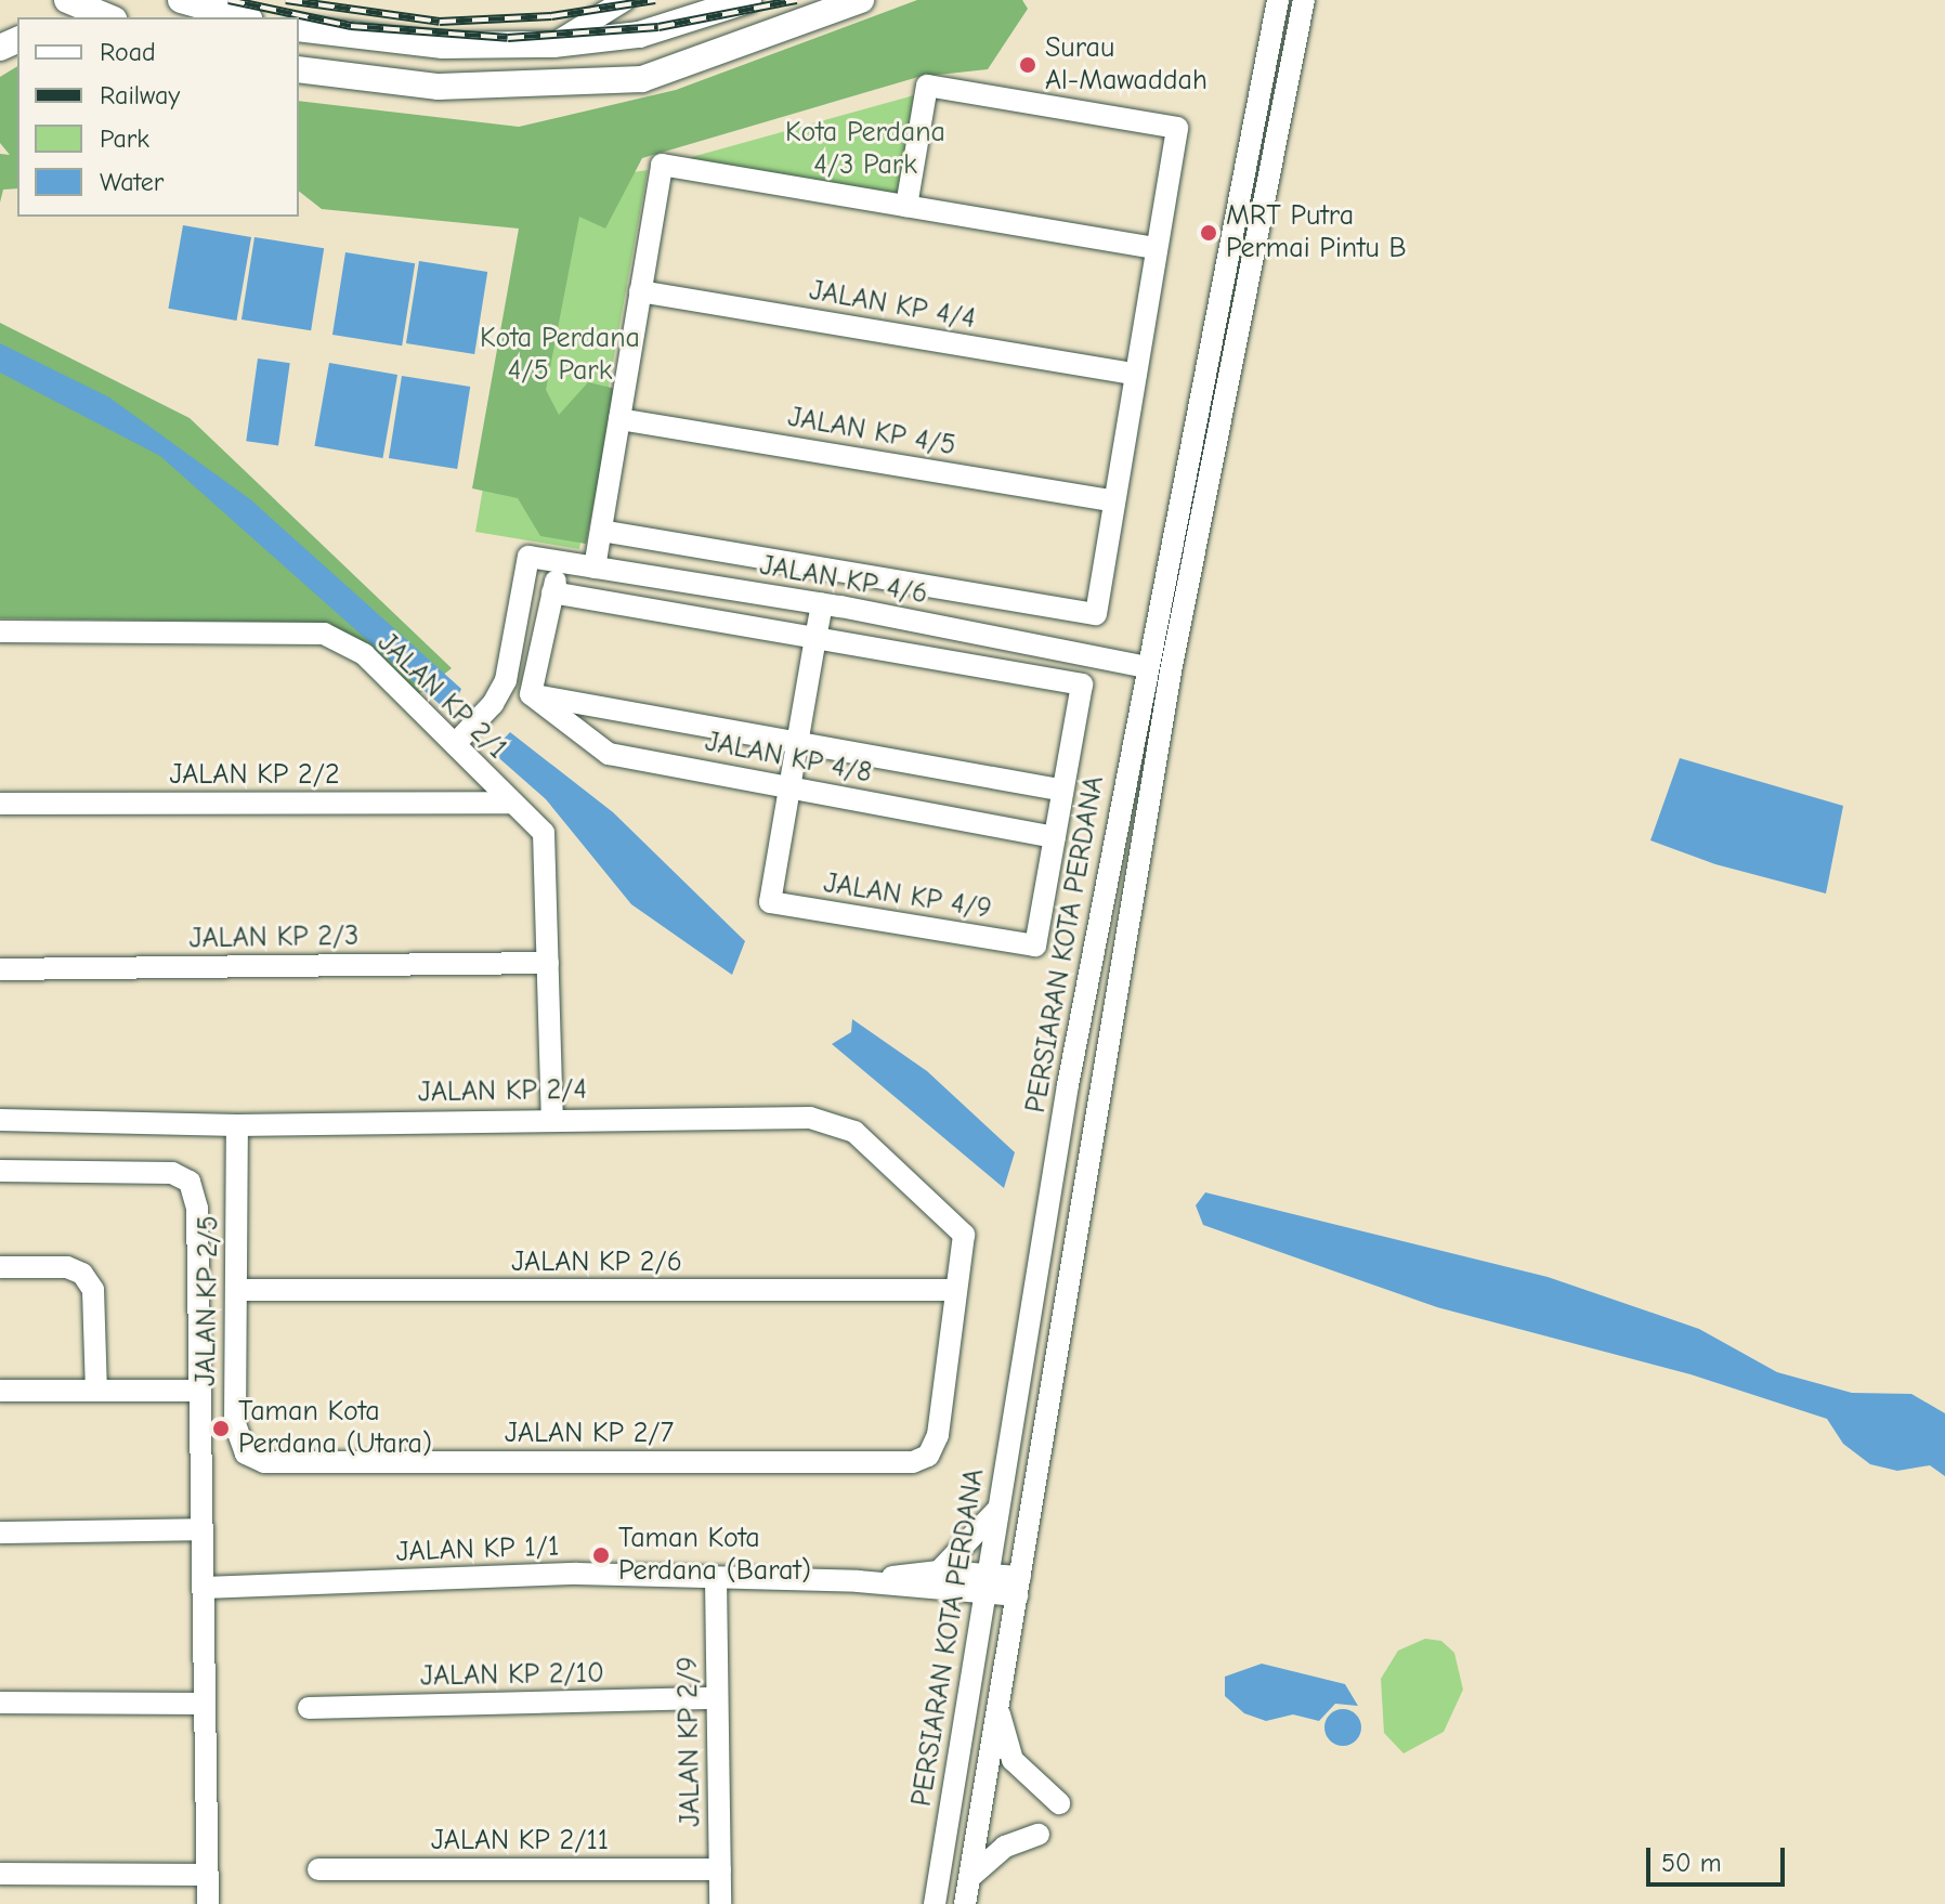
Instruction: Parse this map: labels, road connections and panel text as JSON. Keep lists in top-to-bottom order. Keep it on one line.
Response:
{"streets":{"street":["JALAN KP 4/4","JALAN KP 4/5","JALAN KP 4/6","JALAN KP 2/1","JALAN KP 4/8","JALAN KP 2/2","JALAN KP 4/9","JALAN KP 2/3","PERSIARAN KOTA PERDANA","JALAN KP 2/4","JALAN KP 2/6","JALAN KP 2/5","JALAN KP 2/7","JALAN KP 1/1","JALAN KP 2/10","JALAN KP 2/9","JALAN KP 2/11"]},"crossings":[["JALAN KP 4/5","JALAN KP 4/6"],["JALAN KP 4/6","JALAN KP 2/1"],["JALAN KP 4/6","PERSIARAN KOTA PERDANA"],["JALAN KP 2/1","JALAN KP 2/2"],["JALAN KP 2/1","JALAN KP 2/3"],["JALAN KP 2/1","JALAN KP 2/4"],["JALAN KP 4/8","JALAN KP 4/9"],["PERSIARAN KOTA PERDANA","JALAN KP 1/1"],["JALAN KP 2/4","JALAN KP 2/6"],["JALAN KP 2/4","JALAN KP 2/5"],["JALAN KP 2/4","JALAN KP 2/7"],["JALAN KP 2/6","JALAN KP 2/5"],["JALAN KP 2/6","JALAN KP 2/7"],["JALAN KP 2/5","JALAN KP 2/7"],["JALAN KP 1/1","JALAN KP 2/9"],["JALAN KP 2/10","JALAN KP 2/9"],["JALAN KP 2/9","JALAN KP 2/11"]],"parks":["Kota Perdana 4/3 Park","Kota Perdana 4/5 Park"],"places":["Surau Al-Mawaddah","MRT Putra Permai Pintu B","Taman Kota Perdana (Utara)","Taman Kota Perdana (Barat)"],"legend":["Road","Railway","Park","Water"],"scale_bar":"50 m"}
